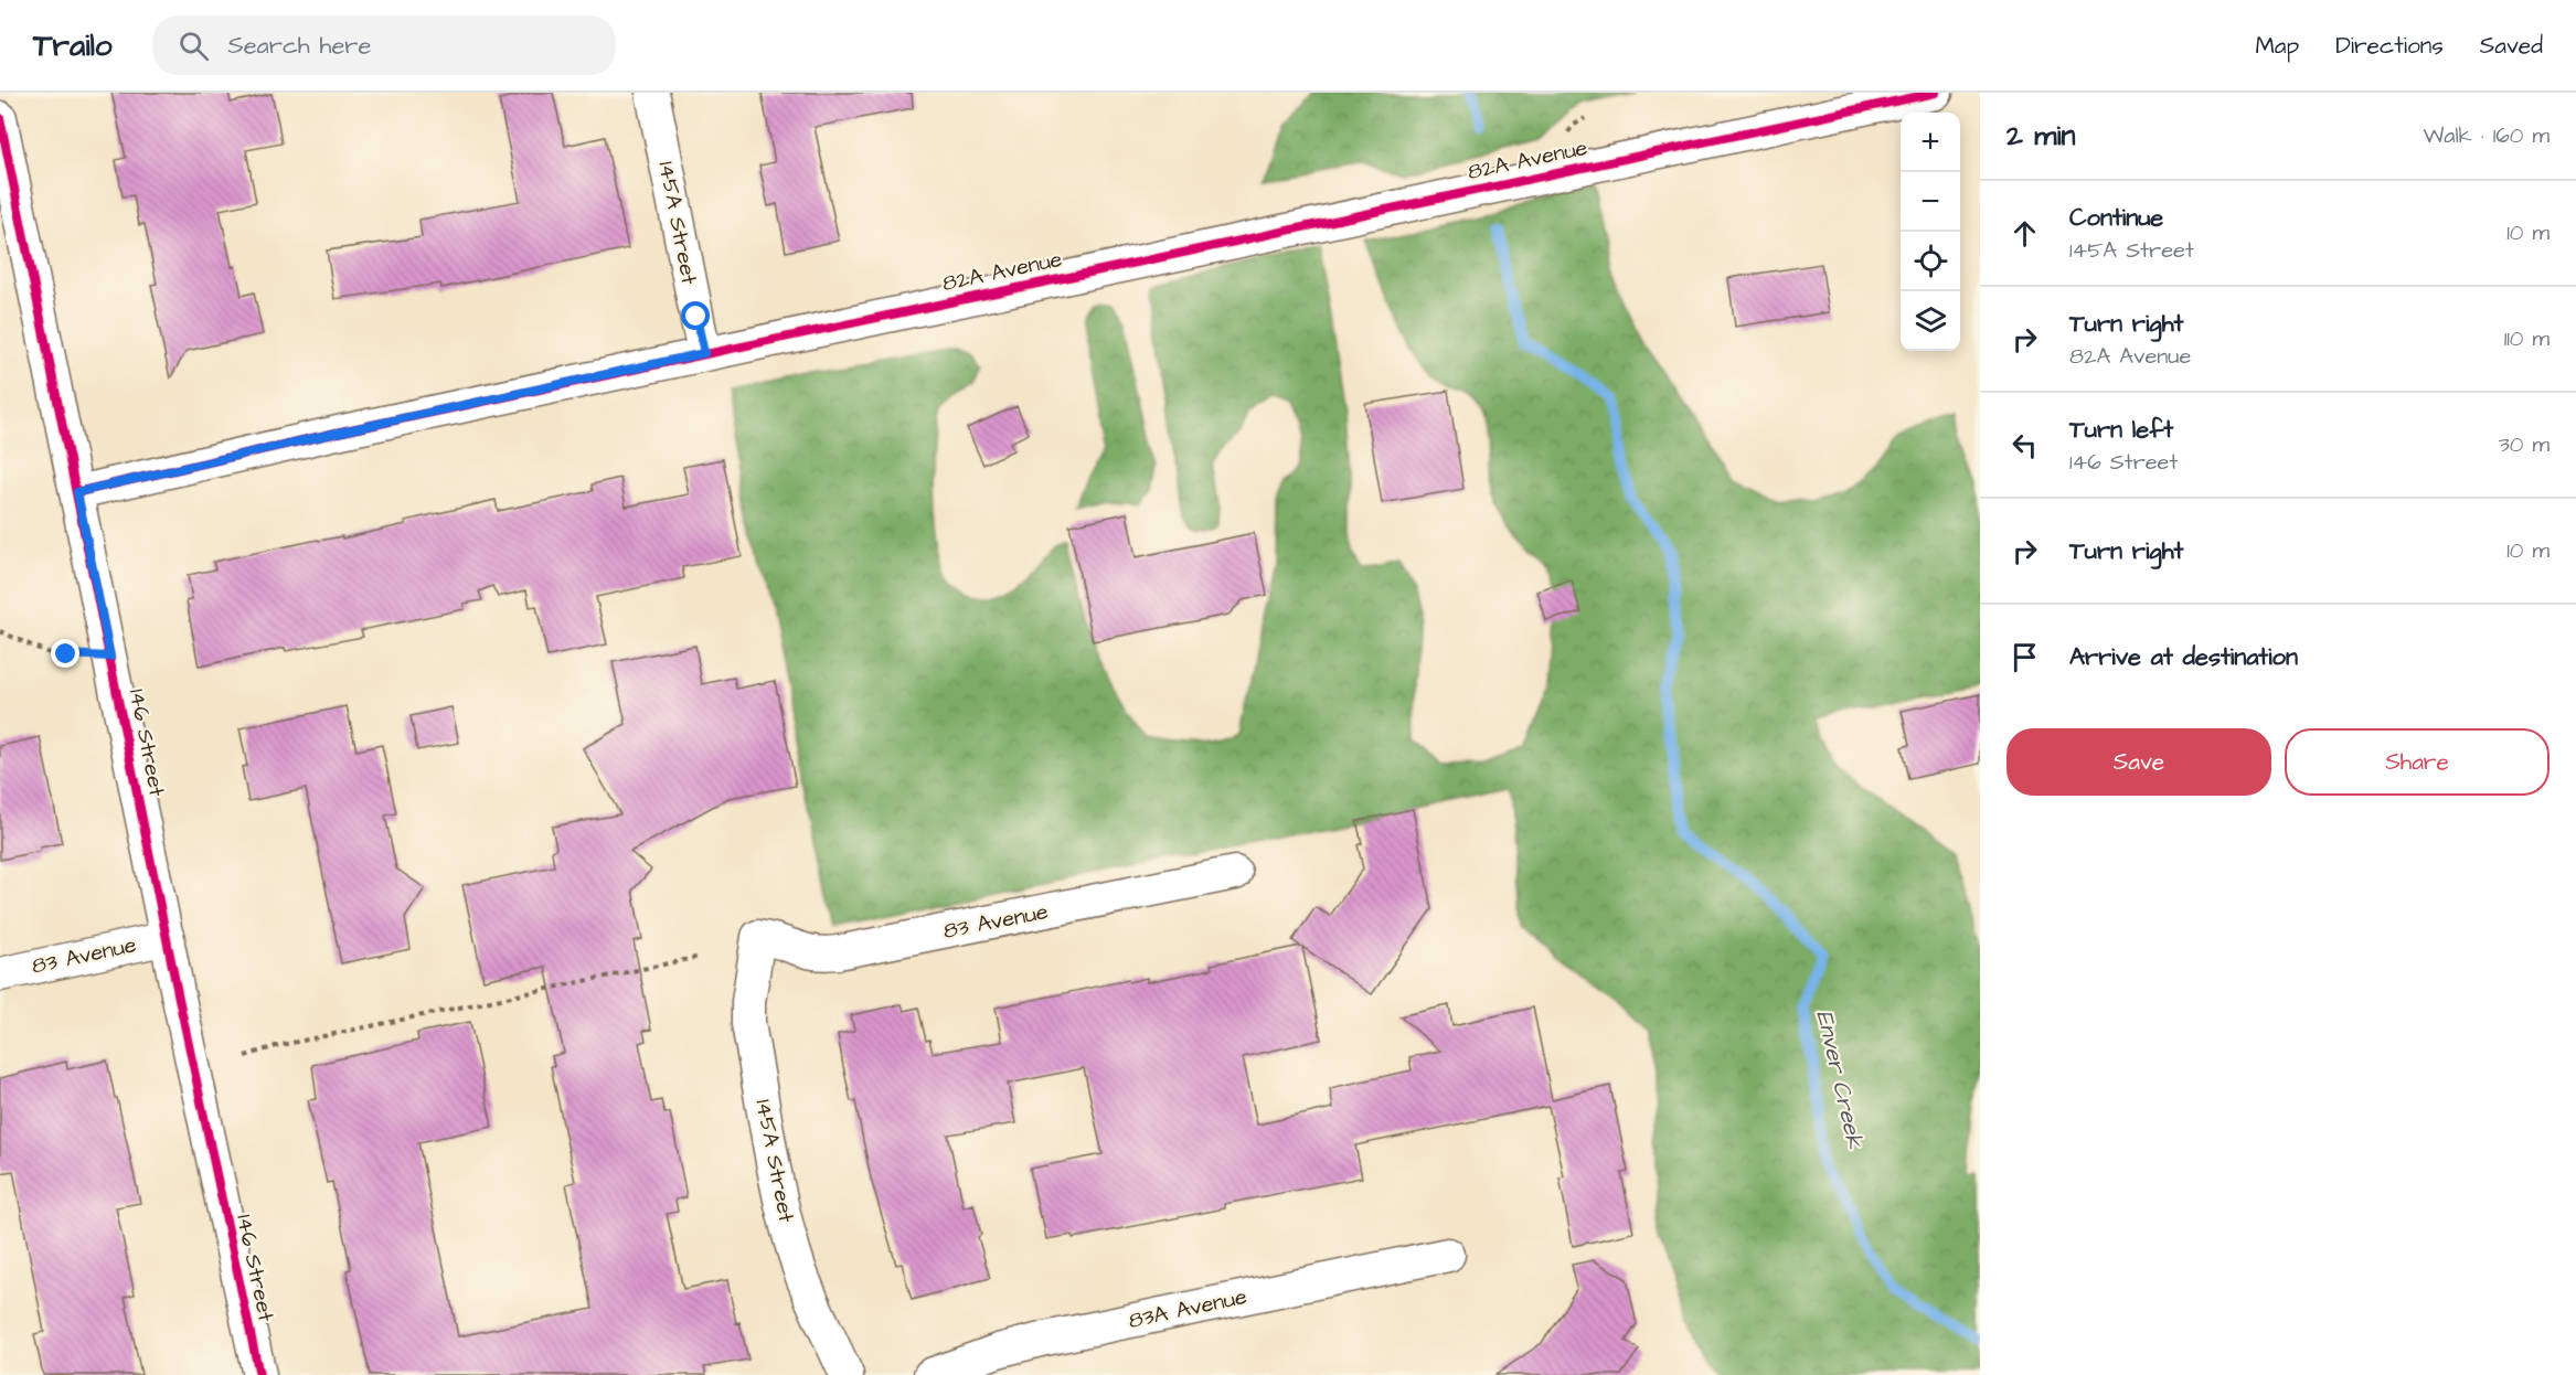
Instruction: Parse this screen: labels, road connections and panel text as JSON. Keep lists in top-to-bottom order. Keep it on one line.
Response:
{"streets":{"street":["82A Avenue","145A Street","146 Street","83 Avenue","83A Avenue"]},"crossings":[["82A Avenue","145A Street"],["82A Avenue","146 Street"],["145A Street","83 Avenue"],["146 Street","83 Avenue"]],"water":["Enver Creek"],"page":{"header":"Trailo","search":"Search here","nav":["Map","Directions","Saved"],"heading":["2 min","Walk · 160 m"],"map_buttons":["+","−"],"list":[["Continue","145A Street","10 m"],["Turn right","82A Avenue","110 m"],["Turn left","146 Street","30 m"],["Turn right","10 m"],"Arrive at destination"],"buttons":["Save","Share"]}}
